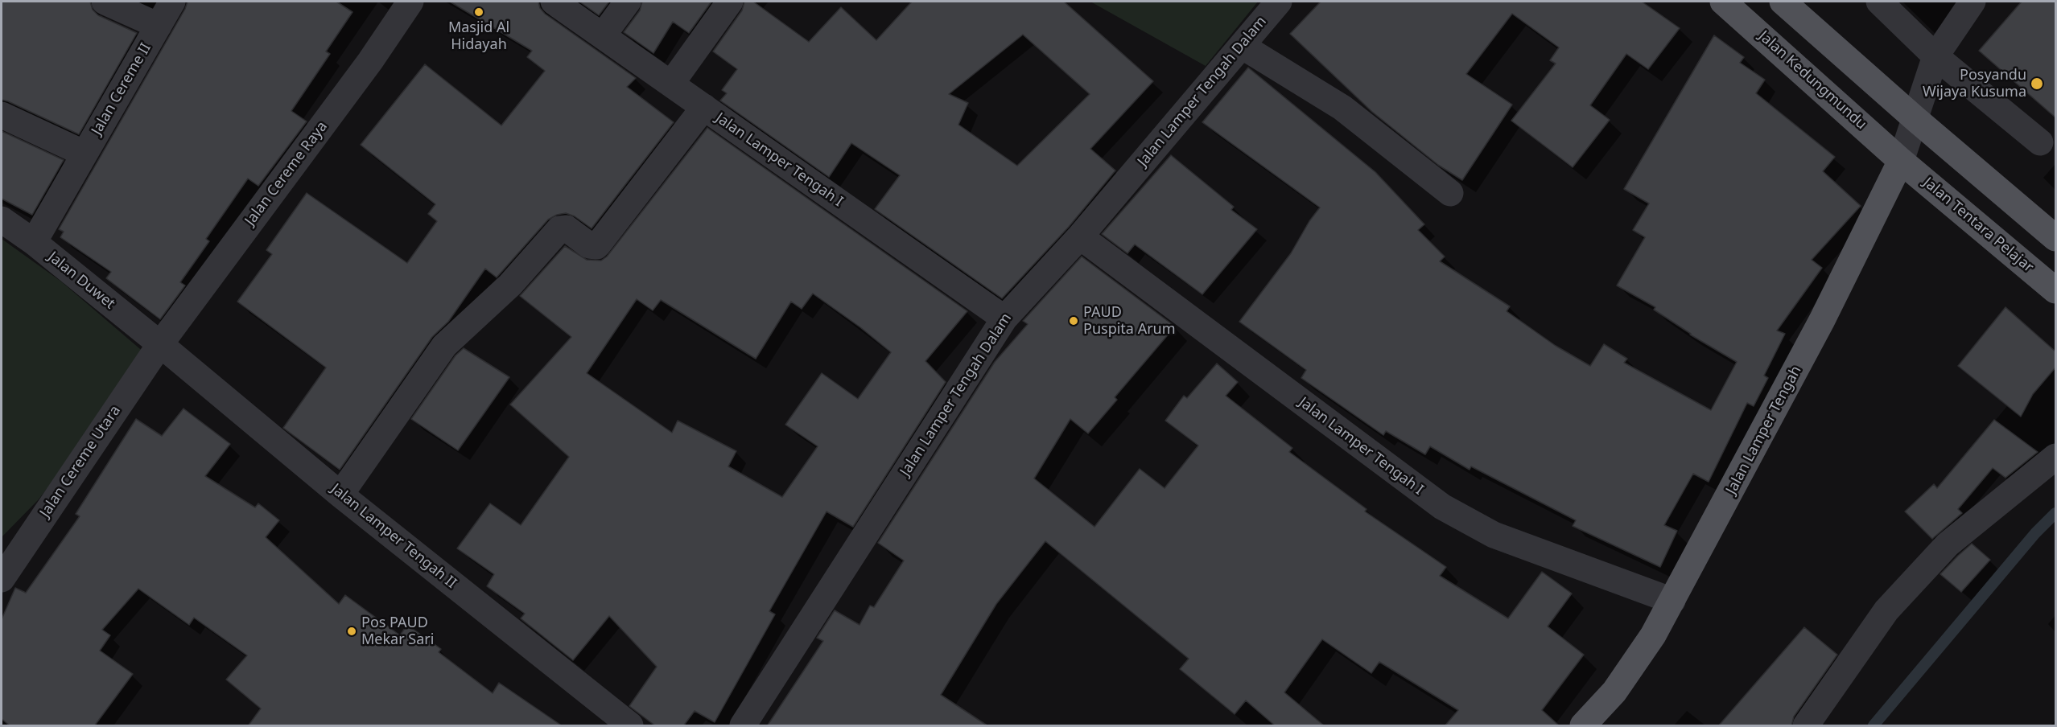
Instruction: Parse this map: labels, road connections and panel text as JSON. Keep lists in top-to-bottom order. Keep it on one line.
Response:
{"streets":{"main road":["Jalan Kedungmundu","Jalan Tentara Pelajar","Jalan Lamper Tengah"],"street":["Jalan Cereme II","Jalan Lamper Tengah Dalam","Jalan Lamper Tengah I","Jalan Cereme Raya","Jalan Duwet","Jalan Cereme Utara","Jalan Lamper Tengah II"]},"crossings":[["Jalan Kedungmundu","Jalan Tentara Pelajar"],["Jalan Kedungmundu","Jalan Lamper Tengah"],["Jalan Cereme II","Jalan Duwet"],["Jalan Lamper Tengah Dalam","Jalan Lamper Tengah I"],["Jalan Lamper Tengah I","Jalan Lamper Tengah"],["Jalan Cereme Raya","Jalan Duwet"],["Jalan Cereme Raya","Jalan Cereme Utara"],["Jalan Cereme Raya","Jalan Lamper Tengah II"],["Jalan Tentara Pelajar","Jalan Lamper Tengah"],["Jalan Duwet","Jalan Cereme Utara"],["Jalan Duwet","Jalan Lamper Tengah II"],["Jalan Cereme Utara","Jalan Lamper Tengah II"]],"places":["Masjid Al Hidayah","Posyandu Wijaya Kusuma","PAUD Puspita Arum","Pos PAUD Mekar Sari"]}
